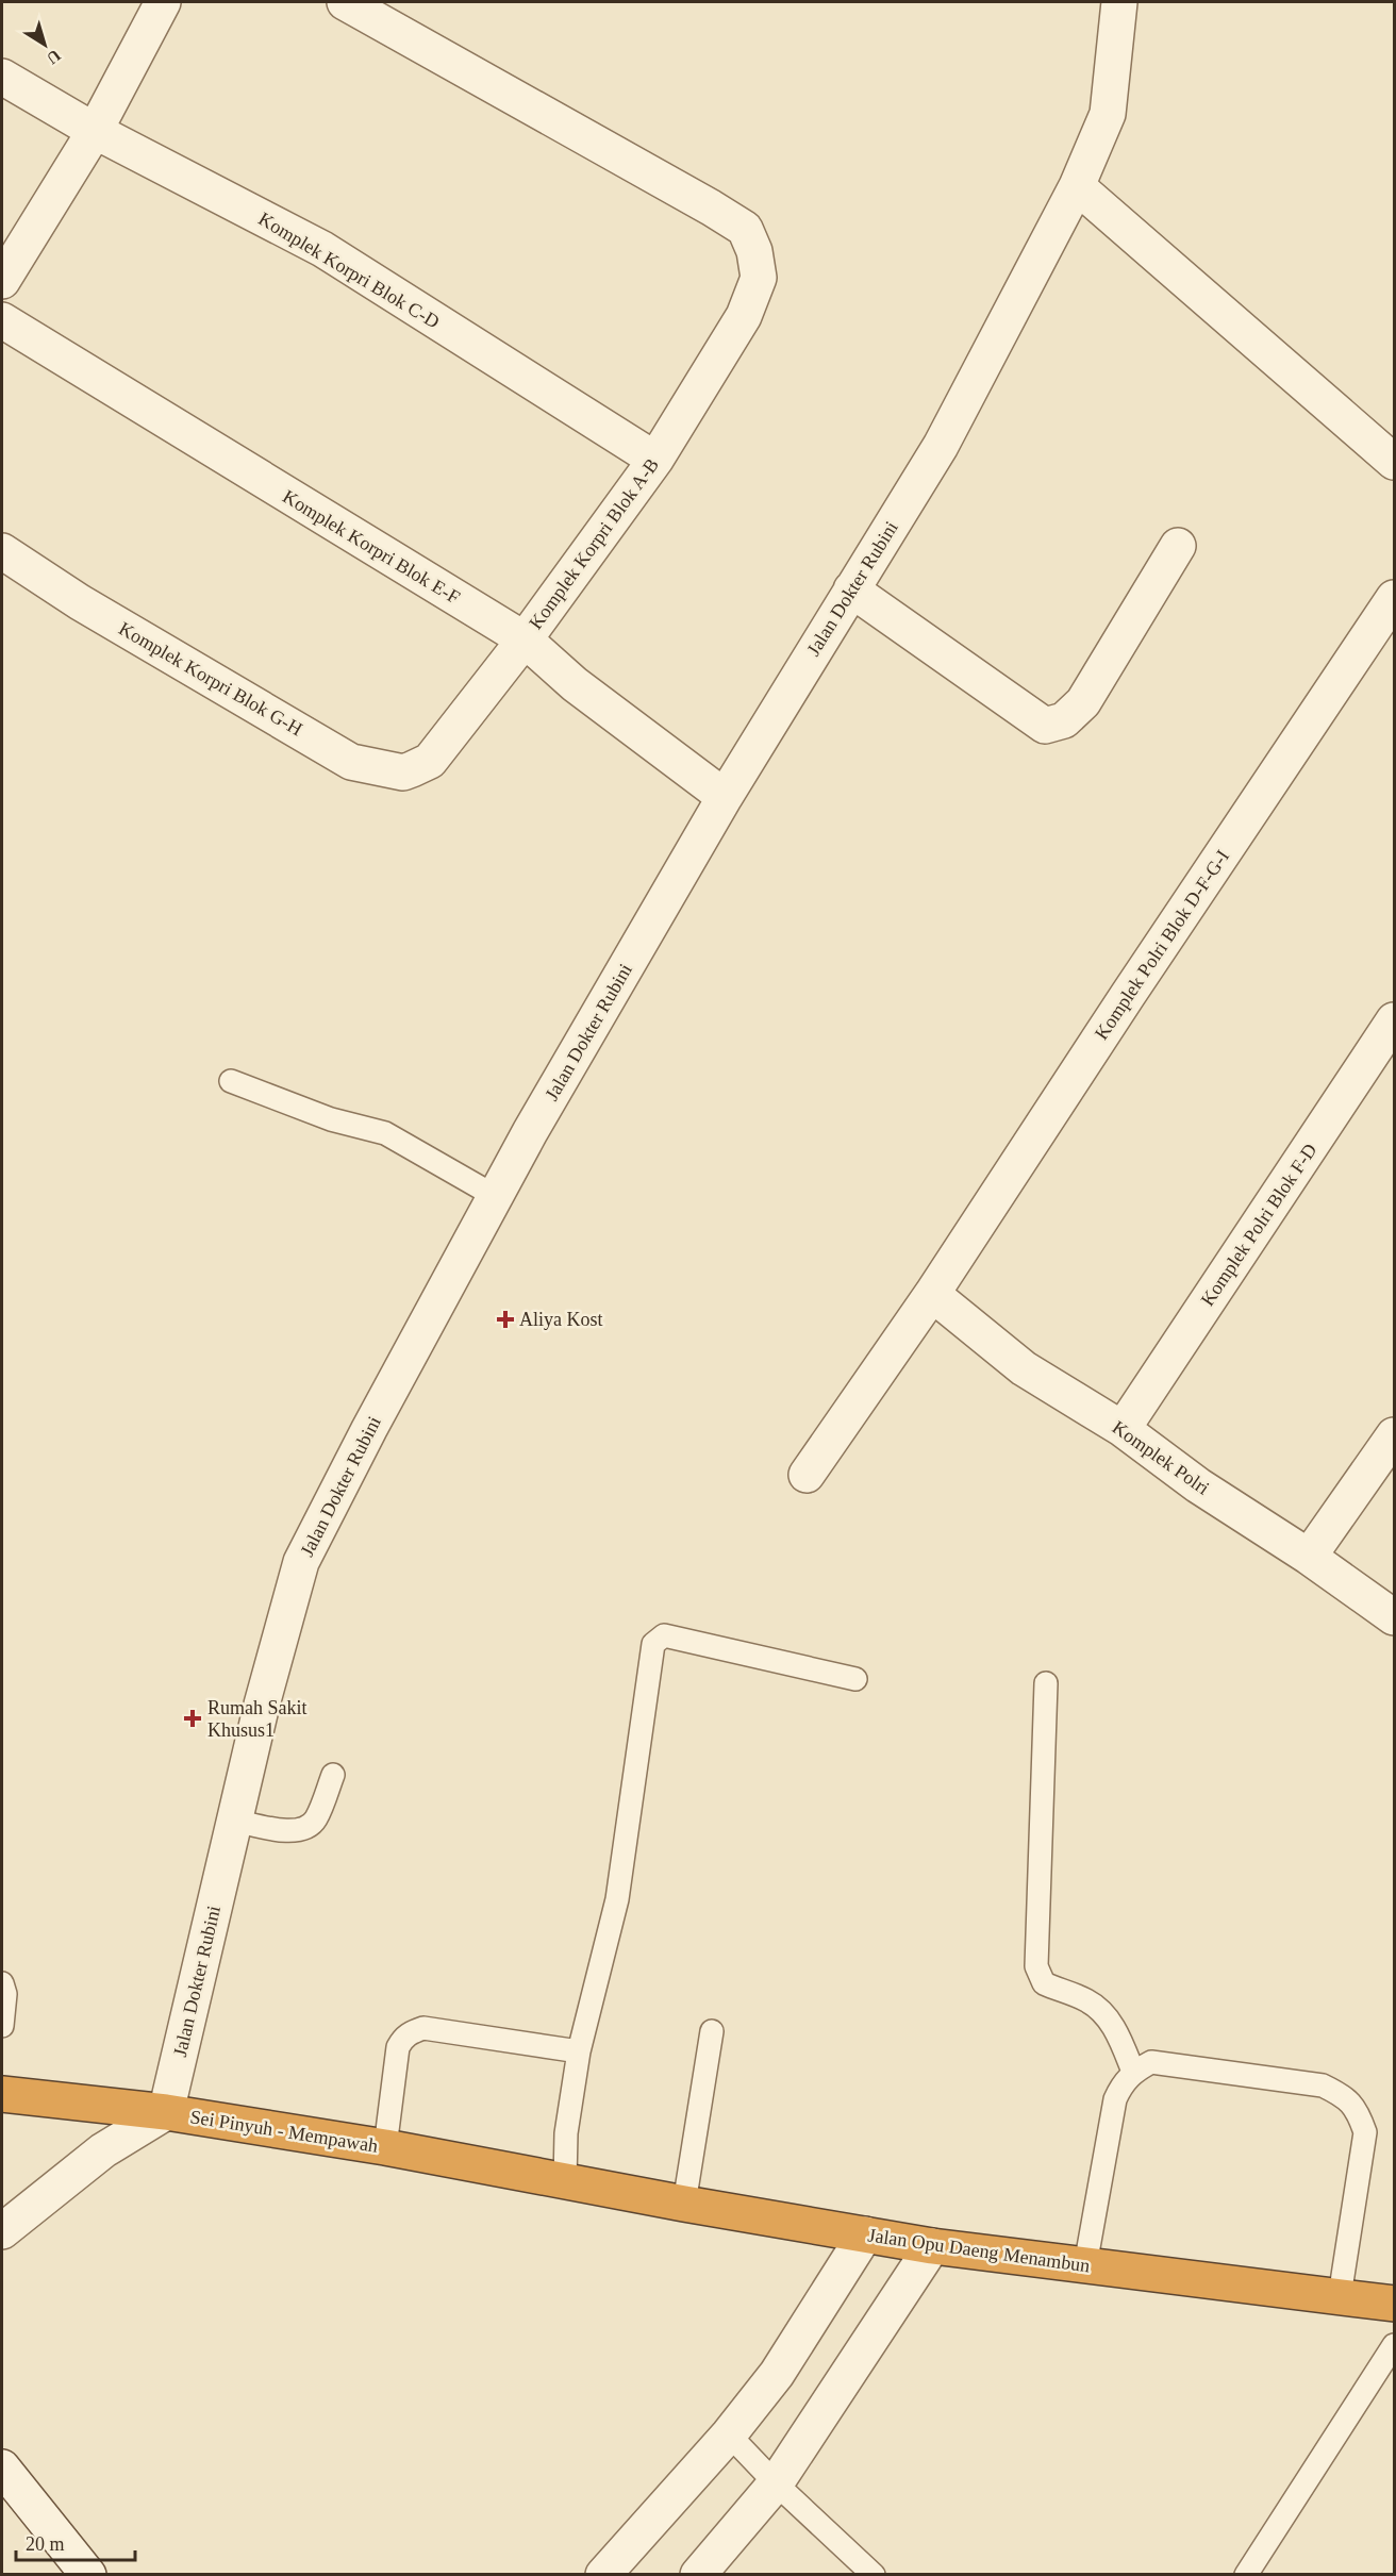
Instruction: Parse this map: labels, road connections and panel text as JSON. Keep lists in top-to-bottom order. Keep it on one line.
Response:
{"streets":{"highway":["Sei Pinyuh - Mempawah","Jalan Opu Daeng Menambun"],"street":["Komplek Korpri Blok C-D","Komplek Korpri Blok A-B","Komplek Korpri Blok E-F","Jalan Dokter Rubini","Komplek Korpri Blok G-H","Komplek Polri Blok D-F-G-I","Komplek Polri Blok F-D","Komplek Polri"]},"crossings":[["Komplek Korpri Blok C-D","Komplek Korpri Blok A-B"],["Komplek Korpri Blok A-B","Komplek Korpri Blok E-F"],["Komplek Korpri Blok A-B","Komplek Korpri Blok G-H"],["Komplek Korpri Blok E-F","Jalan Dokter Rubini"],["Jalan Dokter Rubini","Sei Pinyuh - Mempawah"],["Komplek Polri Blok D-F-G-I","Komplek Polri"],["Komplek Polri Blok F-D","Komplek Polri"],["Sei Pinyuh - Mempawah","Jalan Opu Daeng Menambun"]],"places":{"health":["Aliya Kost","Rumah Sakit Khusus1"]},"scale_bar":"20 m","north":"bottom right"}
